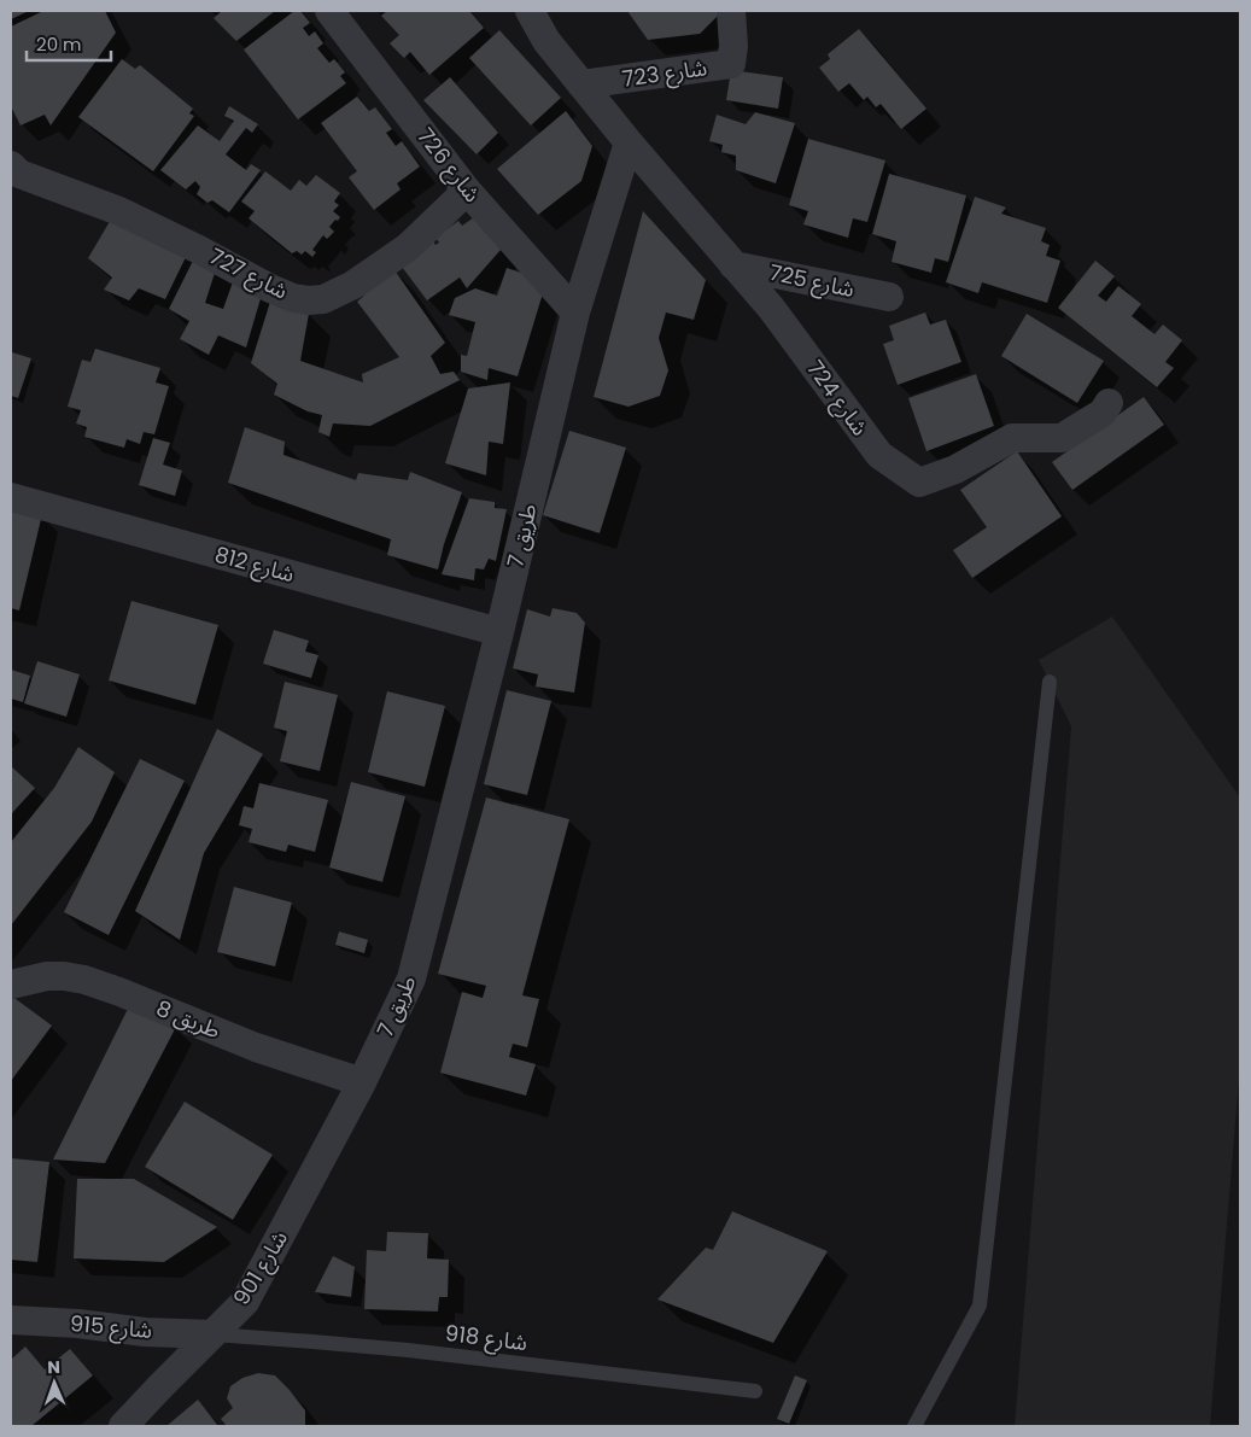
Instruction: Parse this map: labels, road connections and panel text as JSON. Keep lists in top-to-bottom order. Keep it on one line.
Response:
{"streets":{"street":["شارع 723","شارع 726","شارع 727","شارع 725","شارع 724","7 طريق","شارع 812","طريق 8","شارع 901","شارع 915"],"lane":["شارع 918"]},"crossings":[["شارع 726","شارع 727"],["شارع 726","7 طريق"],["شارع 725","شارع 724"],["شارع 724","7 طريق"],["7 طريق","شارع 812"],["7 طريق","طريق 8"],["7 طريق","شارع 901"],["طريق 8","شارع 901"],["شارع 901","شارع 915"],["شارع 901","شارع 918"],["شارع 915","شارع 918"]],"scale_bar":"20 m","north":"top"}
